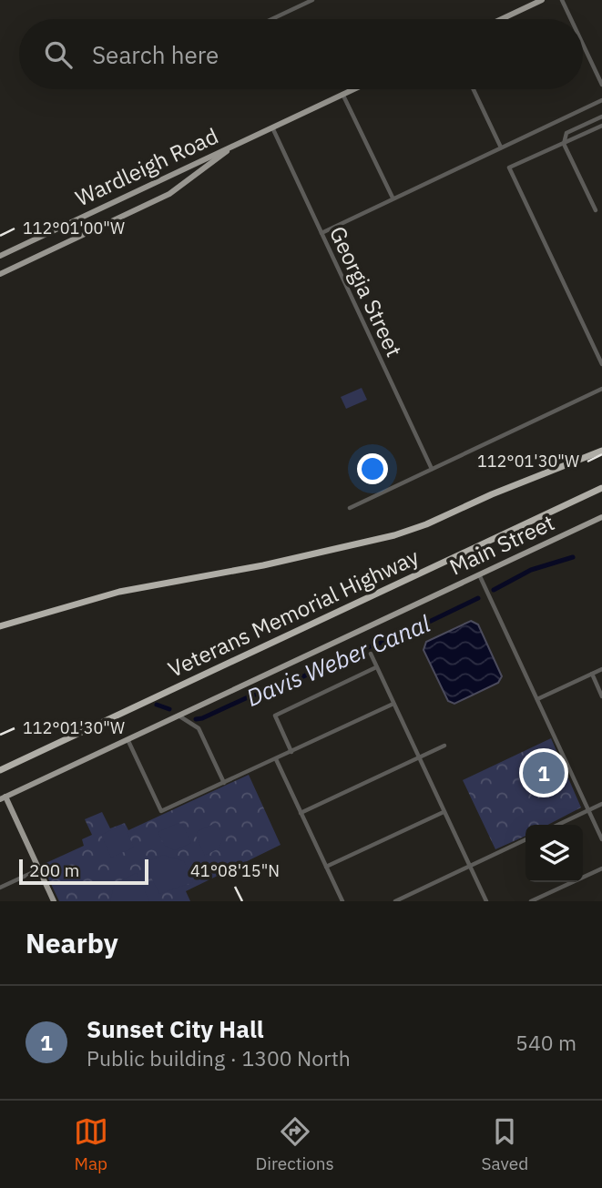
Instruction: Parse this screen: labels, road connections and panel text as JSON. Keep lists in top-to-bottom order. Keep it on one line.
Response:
{"streets":{"highway":["Veterans Memorial Highway"],"main road":["Wardleigh Road","Main Street"],"street":["Georgia Street"]},"crossings":[["Wardleigh Road","Georgia Street"]],"water":["Davis Weber Canal"],"scale_bar":"200 m","page":{"search":"Search here","pins":"1","scale":"200 m","heading":"Nearby","list":[{"mark":"1","name":"Sunset City Hall","note":"Public building · 1300 North","value":"540 m"}],"nav":["Map","Directions","Saved"]},"coordinates":["112°01'00\"W","112°01'30\"W","41°08'15\"N"]}
